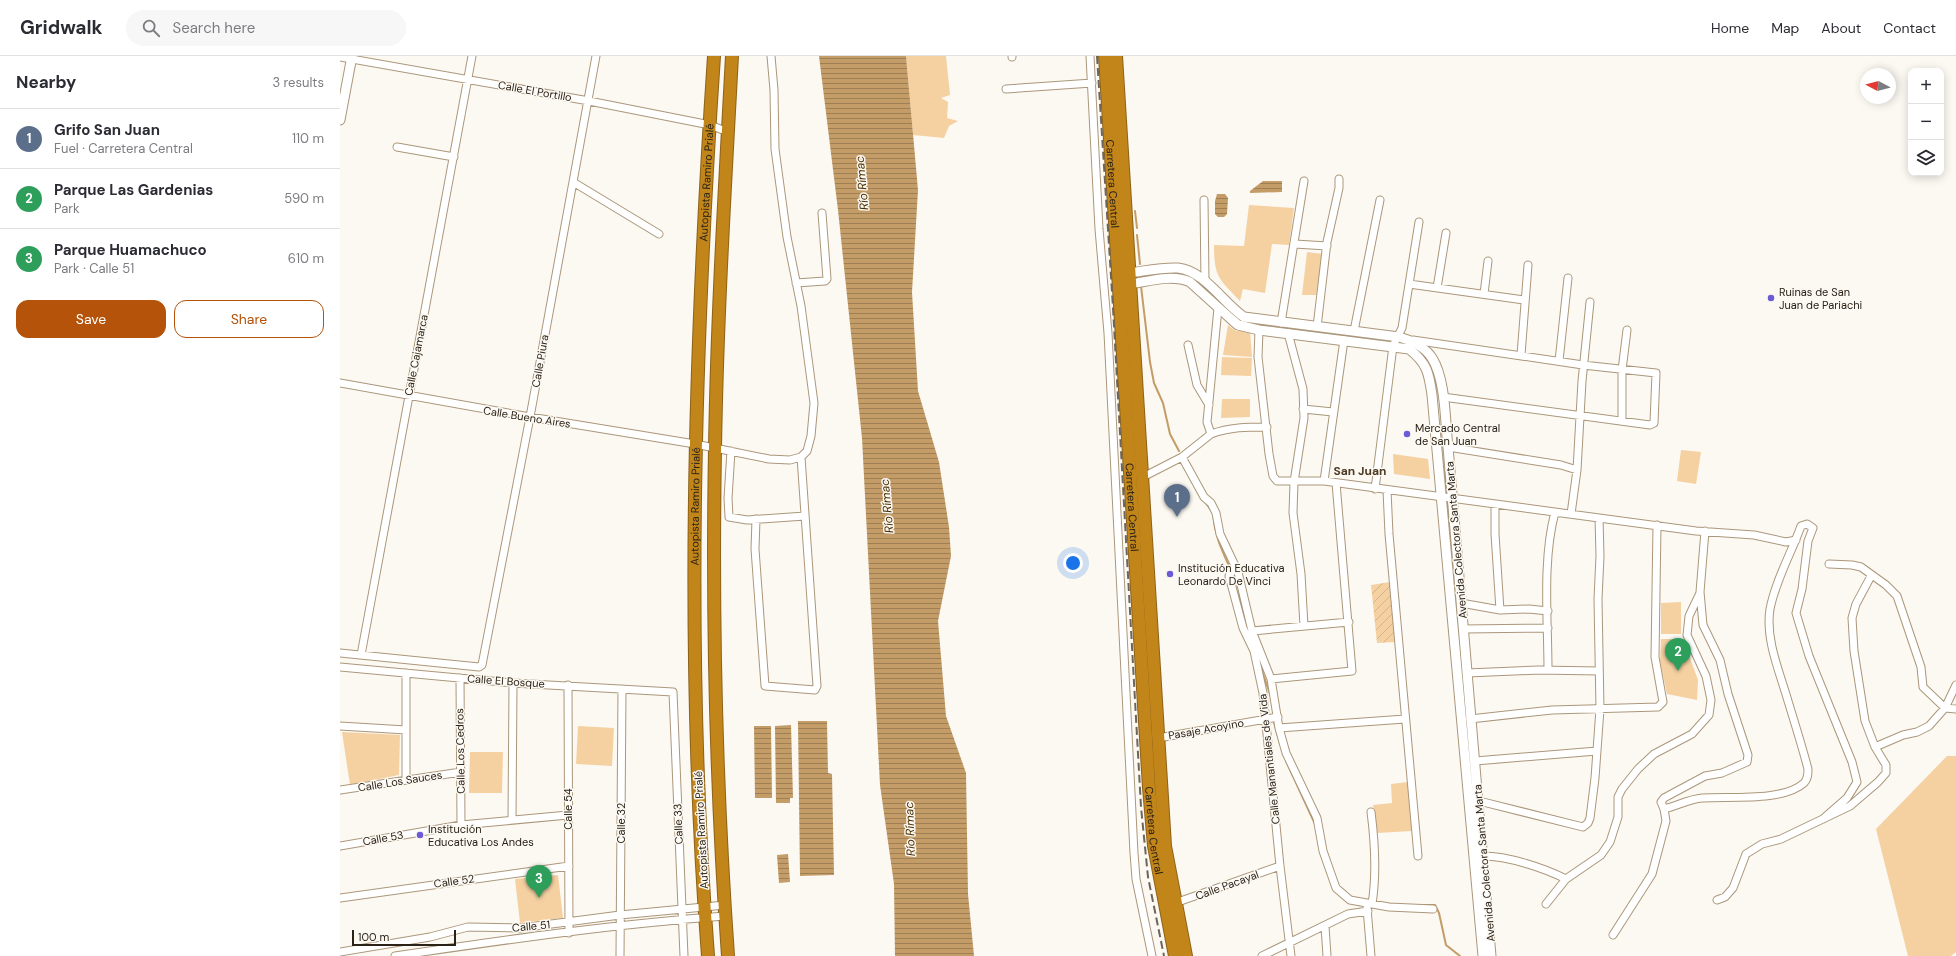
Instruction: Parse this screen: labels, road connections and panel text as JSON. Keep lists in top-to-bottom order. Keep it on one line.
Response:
{"streets":{"highway":["Autopista Ramiro Prialé","Carretera Central"],"street":["Calle El Portillo","Calle Cajamarca","Calle Piura","Calle Bueno Aires","Avenida Colectora Santa Marta","Calle El Bosque","Pasaje Acoyino","Calle Los Cedros","Calle Manantiales de Vida","Calle Los Sauces","Calle 54","Calle 32","Calle 33","Calle 53","Calle 52","Calle Pacayal","Calle 51"]},"crossings":[["Calle El Portillo","Autopista Ramiro Prialé"],["Calle El Portillo","Calle Cajamarca"],["Calle El Portillo","Calle Piura"],["Autopista Ramiro Prialé","Calle Bueno Aires"],["Autopista Ramiro Prialé","Calle 51"],["Carretera Central","Avenida Colectora Santa Marta"],["Carretera Central","Pasaje Acoyino"],["Carretera Central","Calle Pacayal"],["Calle Cajamarca","Calle Bueno Aires"],["Calle Cajamarca","Calle El Bosque"],["Calle Piura","Calle Bueno Aires"],["Calle Piura","Calle El Bosque"],["Calle El Bosque","Calle Los Cedros"],["Calle El Bosque","Calle 54"],["Calle El Bosque","Calle 32"],["Calle El Bosque","Calle 33"],["Pasaje Acoyino","Calle Manantiales de Vida"],["Calle Los Cedros","Calle Los Sauces"],["Calle Los Cedros","Calle 53"],["Calle Manantiales de Vida","Calle Pacayal"],["Calle 54","Calle 53"],["Calle 54","Calle 52"],["Calle 54","Calle 51"],["Calle 32","Calle 51"],["Calle 33","Calle 51"]],"districts":["San Juan"],"water":["Río Rímac"],"places":["Ruinas de San Juan de Pariachi","Mercado Central de San Juan","Institución Educativa Leonardo De Vinci","Institución Educativa Los Andes"],"scale_bar":"100 m","north":"left","page":{"header":"Gridwalk","search":"Search here","nav":["Home","Map","About","Contact"],"heading":["Nearby","3 results"],"map_buttons":["+","−"],"list":[{"mark":"1","name":"Grifo San Juan","note":"Fuel · Carretera Central","value":"110 m"},{"mark":"2","name":"Parque Las Gardenias","note":"Park","value":"590 m"},{"mark":"3","name":"Parque Huamachuco","note":"Park · Calle 51","value":"610 m"}],"buttons":["Save","Share"],"pins":["1","2","3"],"scale":"100 m"}}
